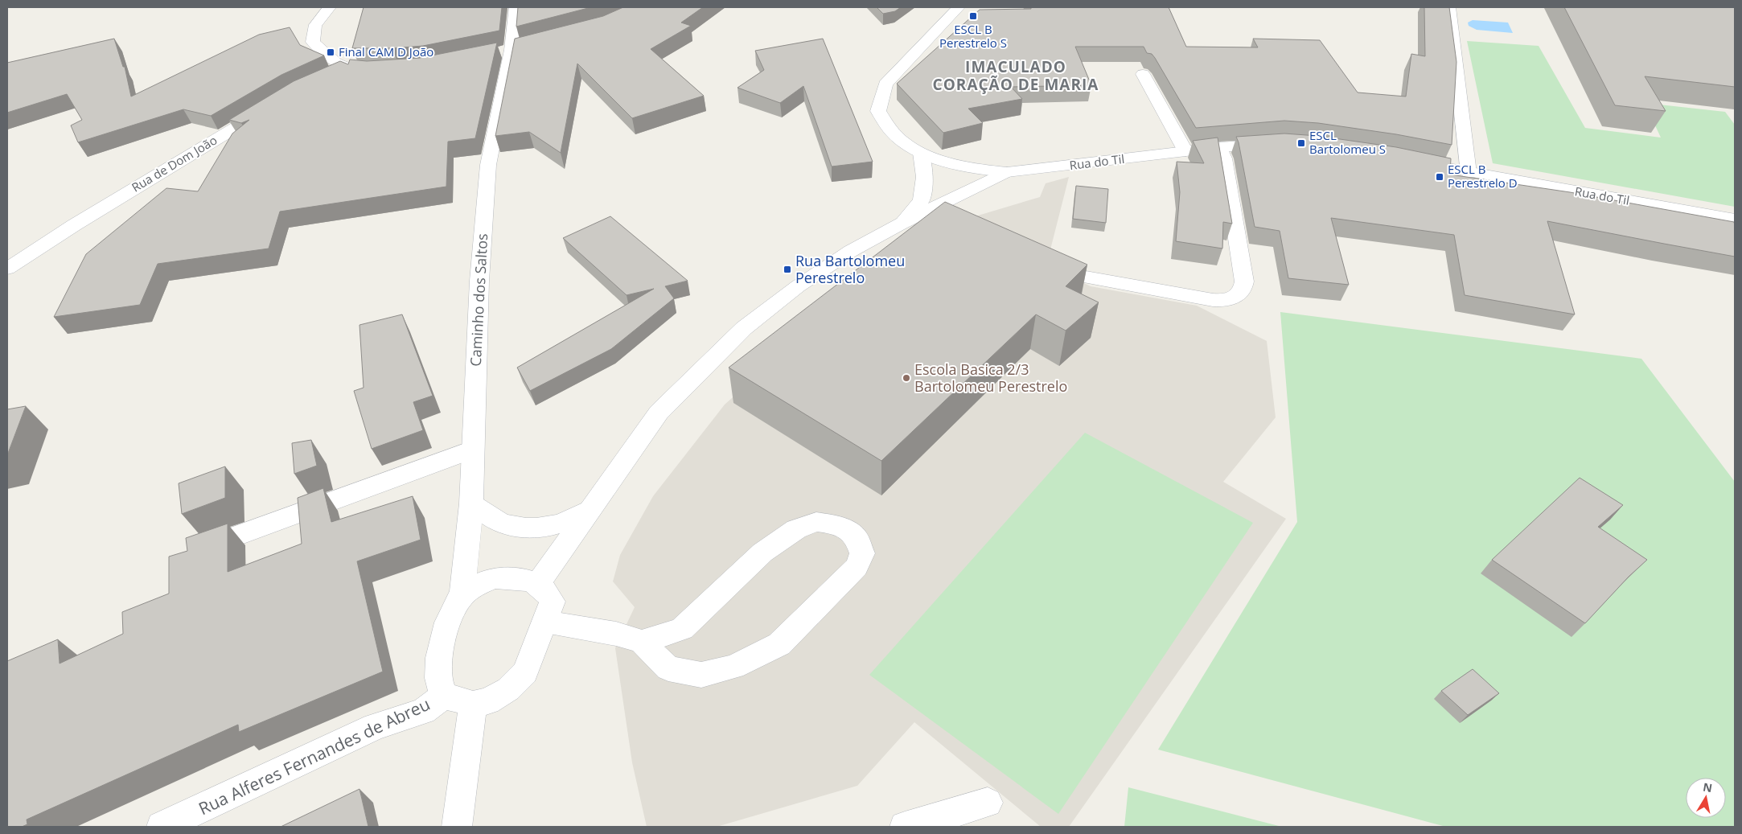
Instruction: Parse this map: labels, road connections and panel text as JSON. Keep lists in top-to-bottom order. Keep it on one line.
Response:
{"streets":{"street":["Rua do Til","Rua de Dom João","Caminho dos Saltos","Rua Alferes Fernandes de Abreu"]},"crossings":[["Caminho dos Saltos","Rua Alferes Fernandes de Abreu"]],"districts":["IMACULADO CORAÇÃO DE MARIA"],"places":{"transit":["ESCL B Perestrelo S","Final CAM D João","ESCL Bartolomeu S","ESCL B Perestrelo D","Rua Bartolomeu Perestrelo"],"other":["Escola Basica 2/3 Bartolomeu Perestrelo"]},"north":"top"}
